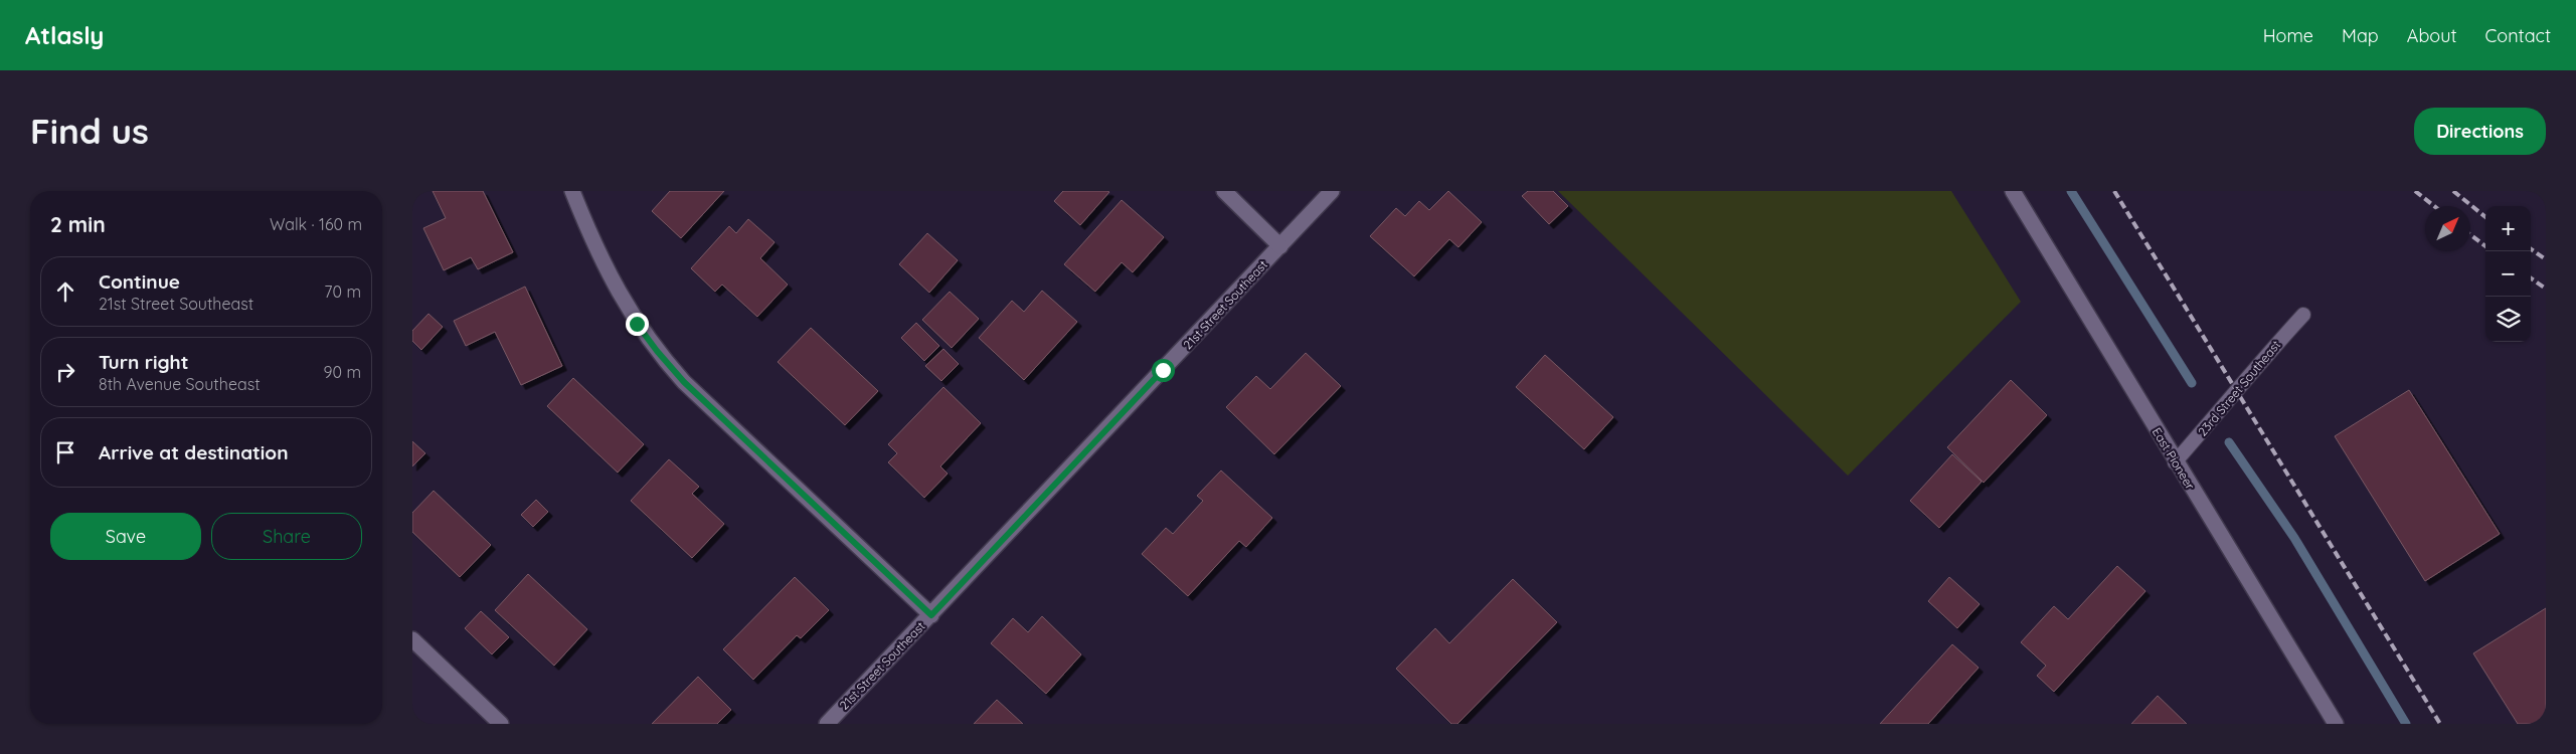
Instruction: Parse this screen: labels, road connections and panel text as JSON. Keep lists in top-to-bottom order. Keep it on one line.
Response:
{"streets":{"street":["21st Street Southeast","East Pioneer"],"lane":["23rd Street Southeast"]},"crossings":[["23rd Street Southeast","East Pioneer"]],"north":"top right","page":{"header":"Atlasly","nav":["Home","Map","About","Contact"],"buttons":["Directions",["Save","Share"]],"title":"Find us","heading":["2 min","Walk · 160 m"],"map_buttons":["+","−"],"list":[["Continue","21st Street Southeast","70 m"],["Turn right","8th Avenue Southeast","90 m"],"Arrive at destination"]}}
